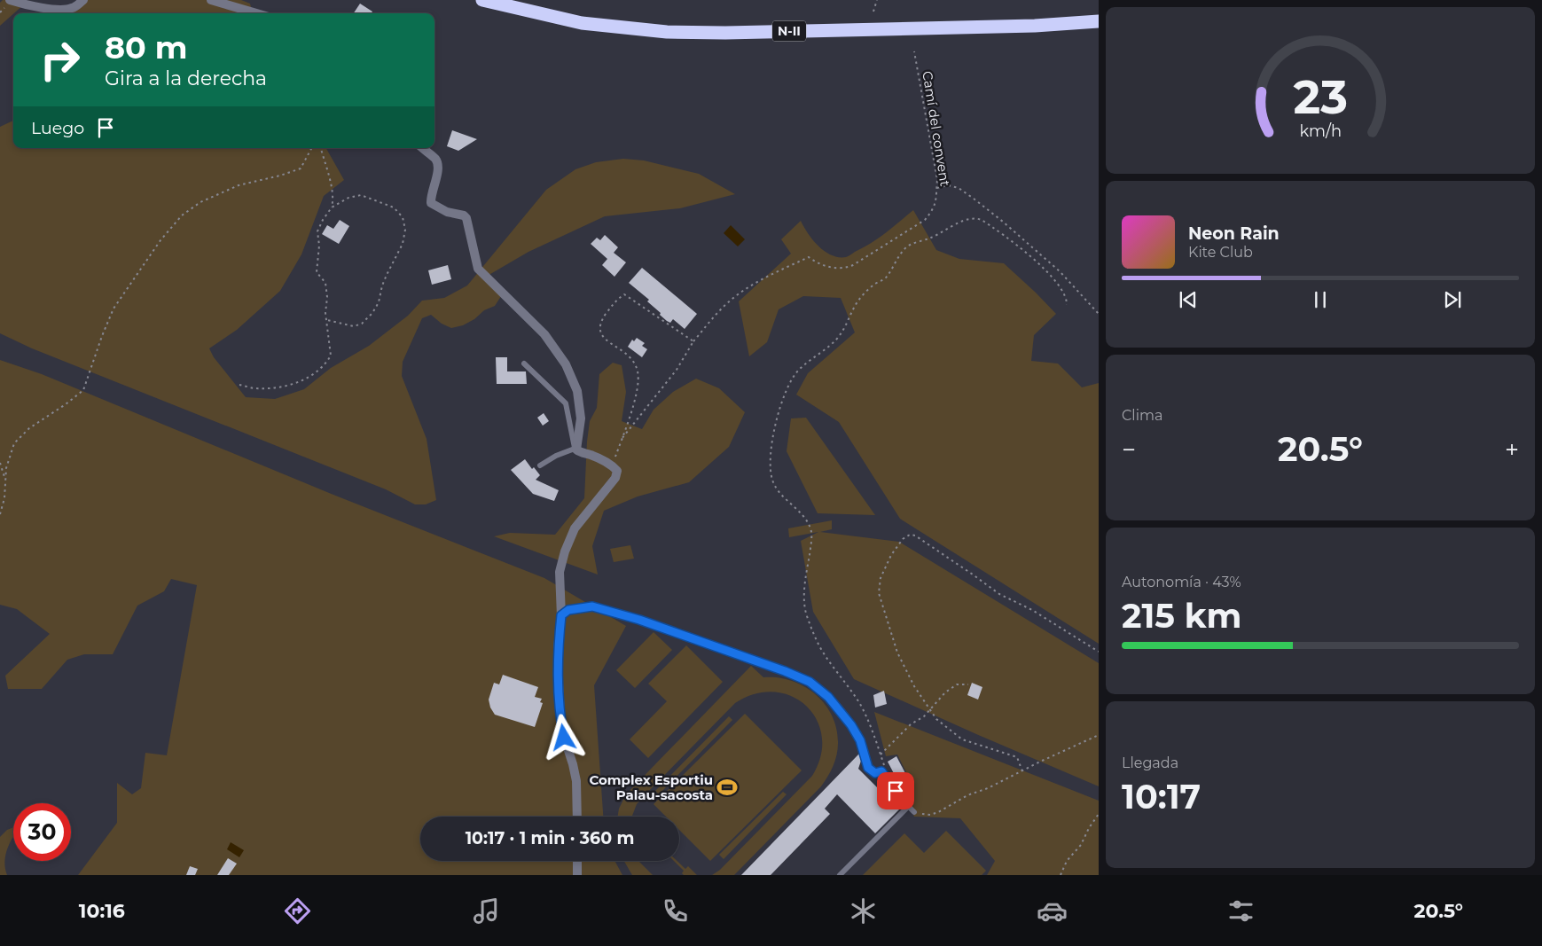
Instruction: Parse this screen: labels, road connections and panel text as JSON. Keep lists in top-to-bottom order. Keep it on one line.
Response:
{"streets":{"highway":["N-II"],"path":["Camí del convent"]},"places":{"sports":["Complex Esportiu Palau-sacosta"]},"page":{"turn":["80 m","Gira a la derecha"],"then":"Luego","song":["Neon Rain","Kite Club"],"tile":["Clima",["Autonomía · 43%","215 km"],["Llegada","10:17"]],"heat":["−","20.5°","+"],"limit":"30","trip":"10:17 · 1 min · 360 m","tabs":["10:16","20.5°"],"gauge":["23","km/h"]}}
